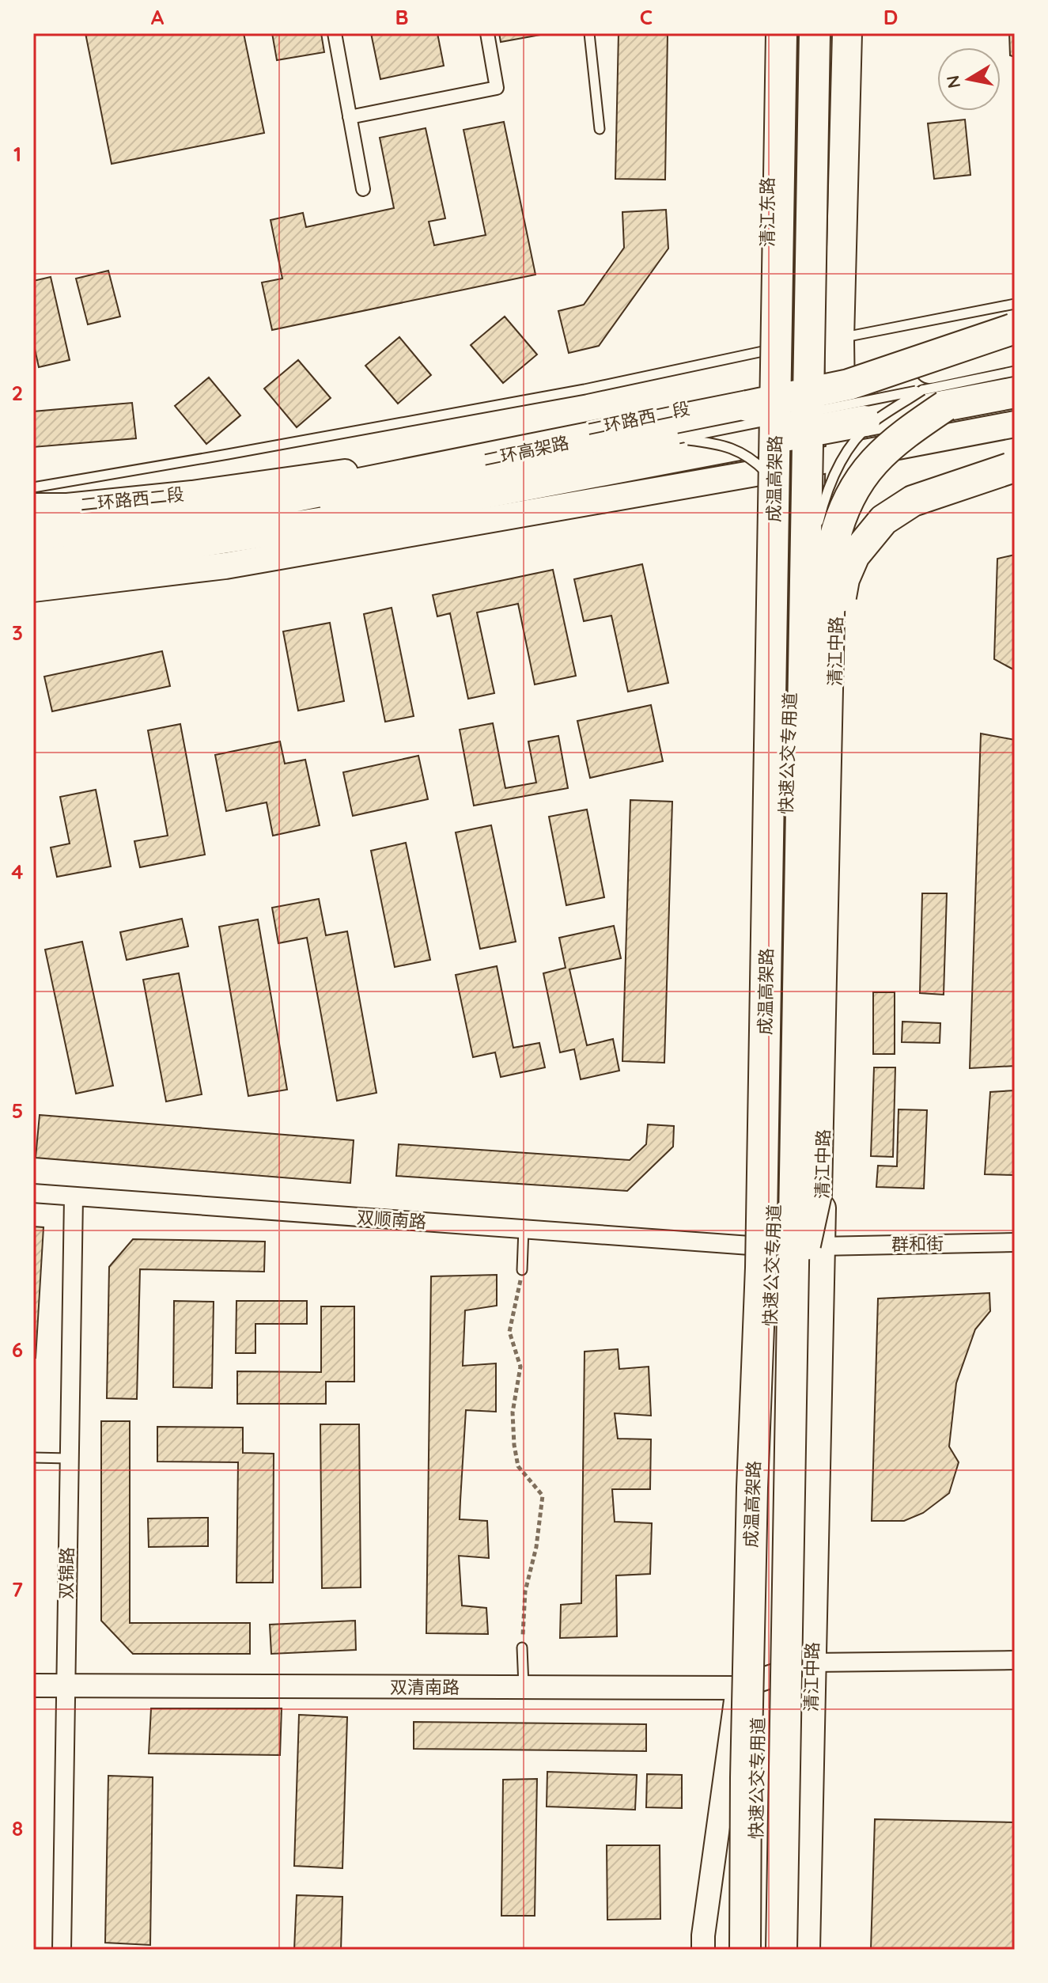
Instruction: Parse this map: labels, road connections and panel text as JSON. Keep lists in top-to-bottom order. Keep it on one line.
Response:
{"streets":{"highway":["二环高架路","成温高架路"],"main road":["清江东路","二环路西二段","清江中路"],"street":["双顺南路","群和街","双锦路","双清南路"],"lane":["快速公交专用道"]},"crossings":[["清江东路","二环路西二段"],["二环路西二段","二环高架路"],["二环路西二段","清江中路"],["二环高架路","清江中路"],["二环高架路","快速公交专用道"],["清江中路","群和街"],["清江中路","双清南路"],["双顺南路","双锦路"],["双锦路","双清南路"]],"north":"left","grid":{"columns":["A","B","C","D"],"rows":["1","2","3","4","5","6","7","8"]}}
